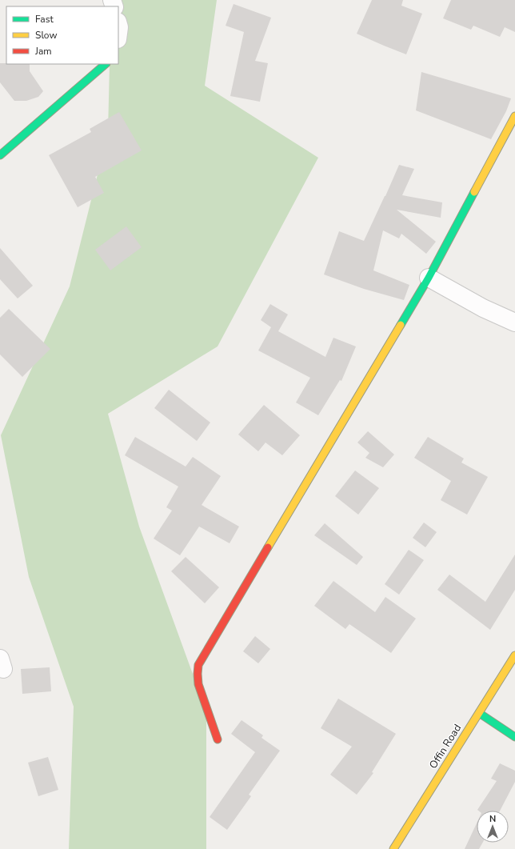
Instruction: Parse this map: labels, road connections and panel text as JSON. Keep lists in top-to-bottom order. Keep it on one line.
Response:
{"streets":{"street":["Offin Road"]},"legend":["Fast","Slow","Jam"],"north":"top"}
